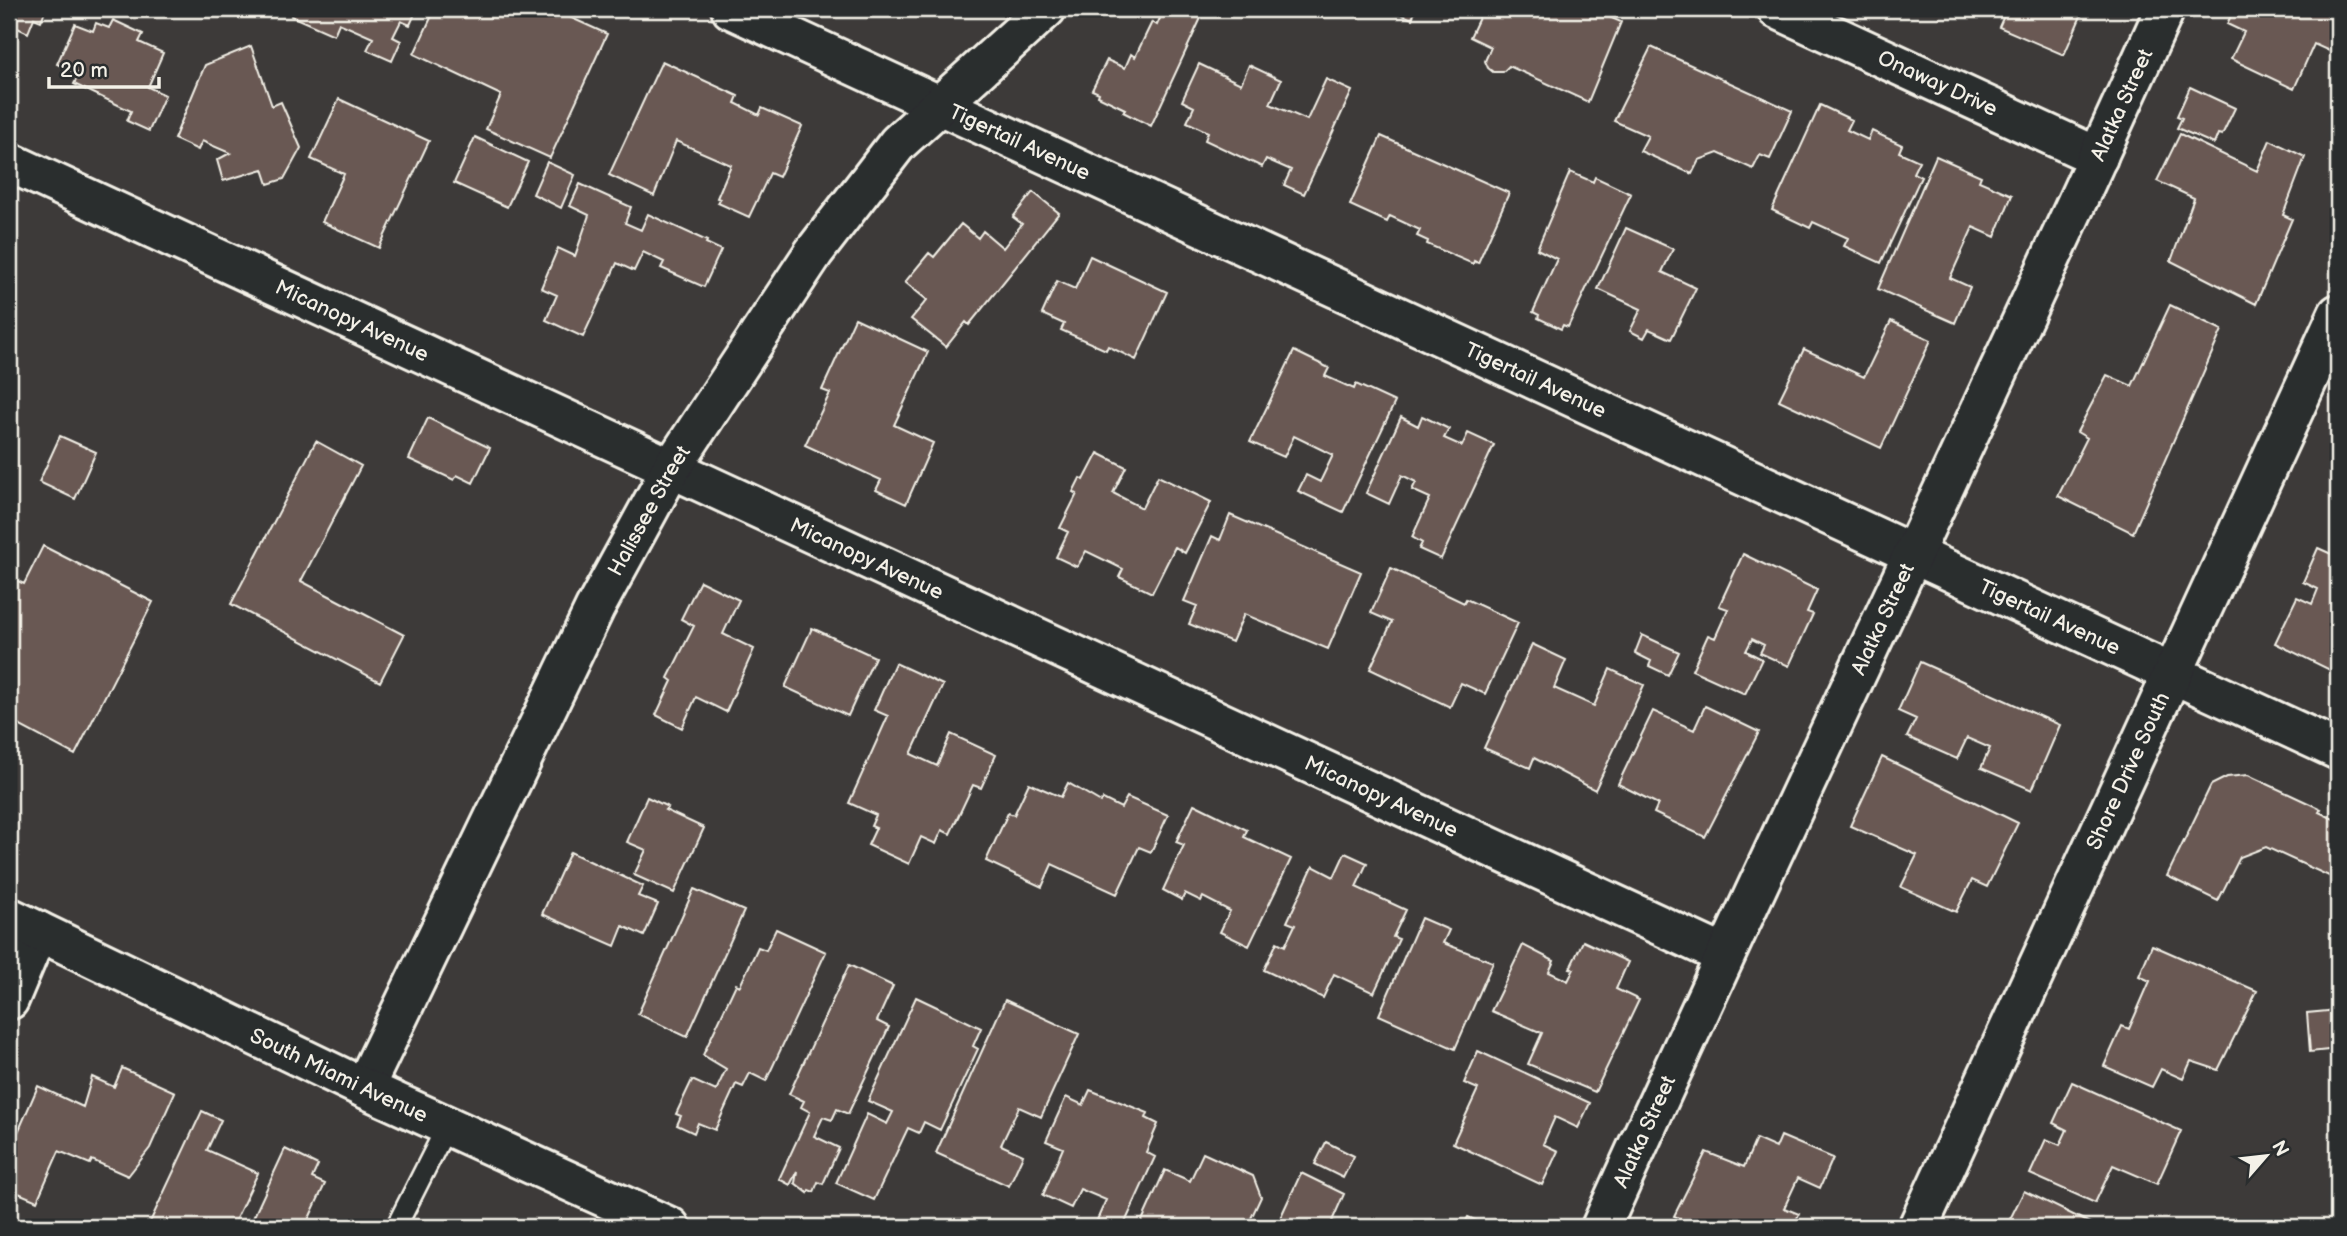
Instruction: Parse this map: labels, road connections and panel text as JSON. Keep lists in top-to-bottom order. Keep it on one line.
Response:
{"streets":{"street":["Onaway Drive","Alatka Street","Tigertail Avenue","Micanopy Avenue","Halissee Street","Shore Drive South","South Miami Avenue"]},"crossings":[["Onaway Drive","Alatka Street"],["Alatka Street","Tigertail Avenue"],["Alatka Street","Micanopy Avenue"],["Tigertail Avenue","Halissee Street"],["Tigertail Avenue","Shore Drive South"],["Micanopy Avenue","Halissee Street"],["Halissee Street","South Miami Avenue"]],"scale_bar":"20 m","north":"top right"}
